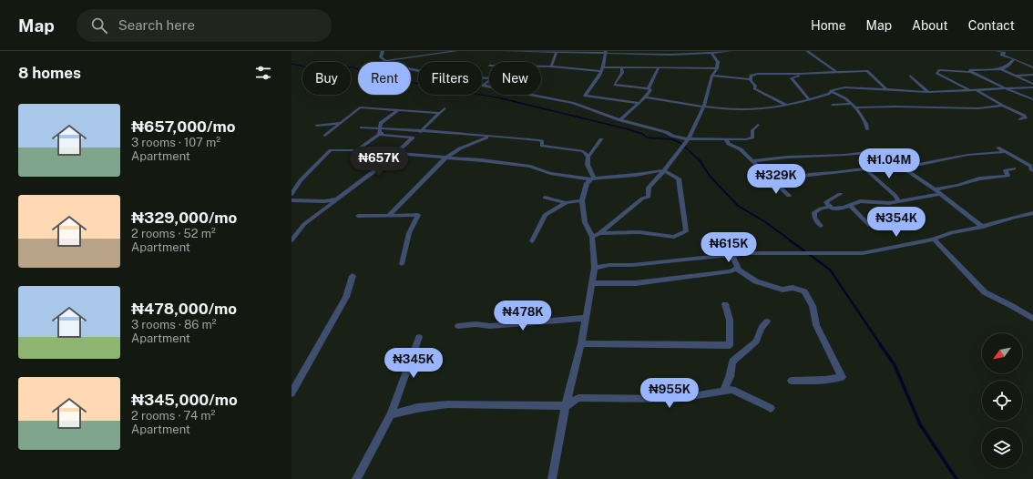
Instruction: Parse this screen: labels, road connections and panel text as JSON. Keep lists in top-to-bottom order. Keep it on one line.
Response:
{"north":"bottom left","page":{"header":"Map","search":"Search here","nav":["Home","Map","About","Contact"],"heading":"8 homes","chip":["Buy","Rent","Filters","New"],"list":[{"name":"₦657,000/mo","note":"3 rooms · 107 m² · Apartment"},{"name":"₦329,000/mo","note":"2 rooms · 52 m² · Apartment"},{"name":"₦478,000/mo","note":"3 rooms · 86 m² · Apartment"},{"name":"₦345,000/mo","note":"2 rooms · 74 m² · Apartment"}],"price":["₦657K","₦1.04M","₦329K","₦354K","₦615K","₦478K","₦345K","₦955K"]}}
